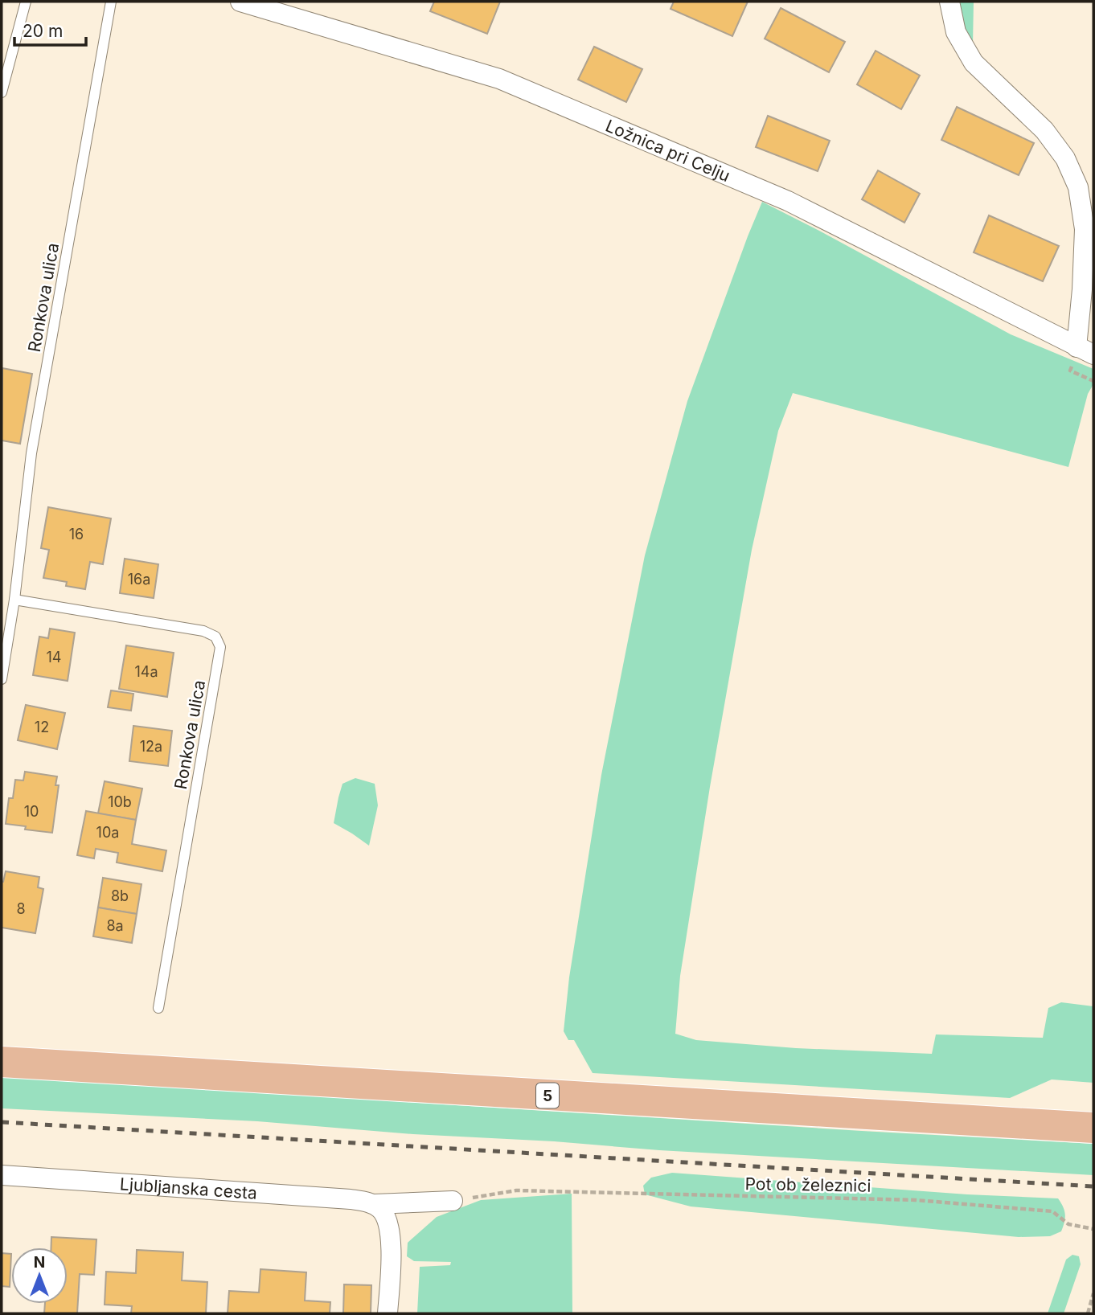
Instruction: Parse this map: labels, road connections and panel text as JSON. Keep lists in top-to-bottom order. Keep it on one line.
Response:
{"streets":{"main road":["5"],"street":["Ložnica pri Celju","Ljubljanska cesta"],"lane":["Ronkova ulica"],"path":["Pot ob železnici"]},"crossings":[["Pot ob železnici","Ljubljanska cesta"]],"house_numbers":["16","16a","14","14a","12","12a","10b","10","10a","8b","8","8a"],"scale_bar":"20 m","north":"top"}
